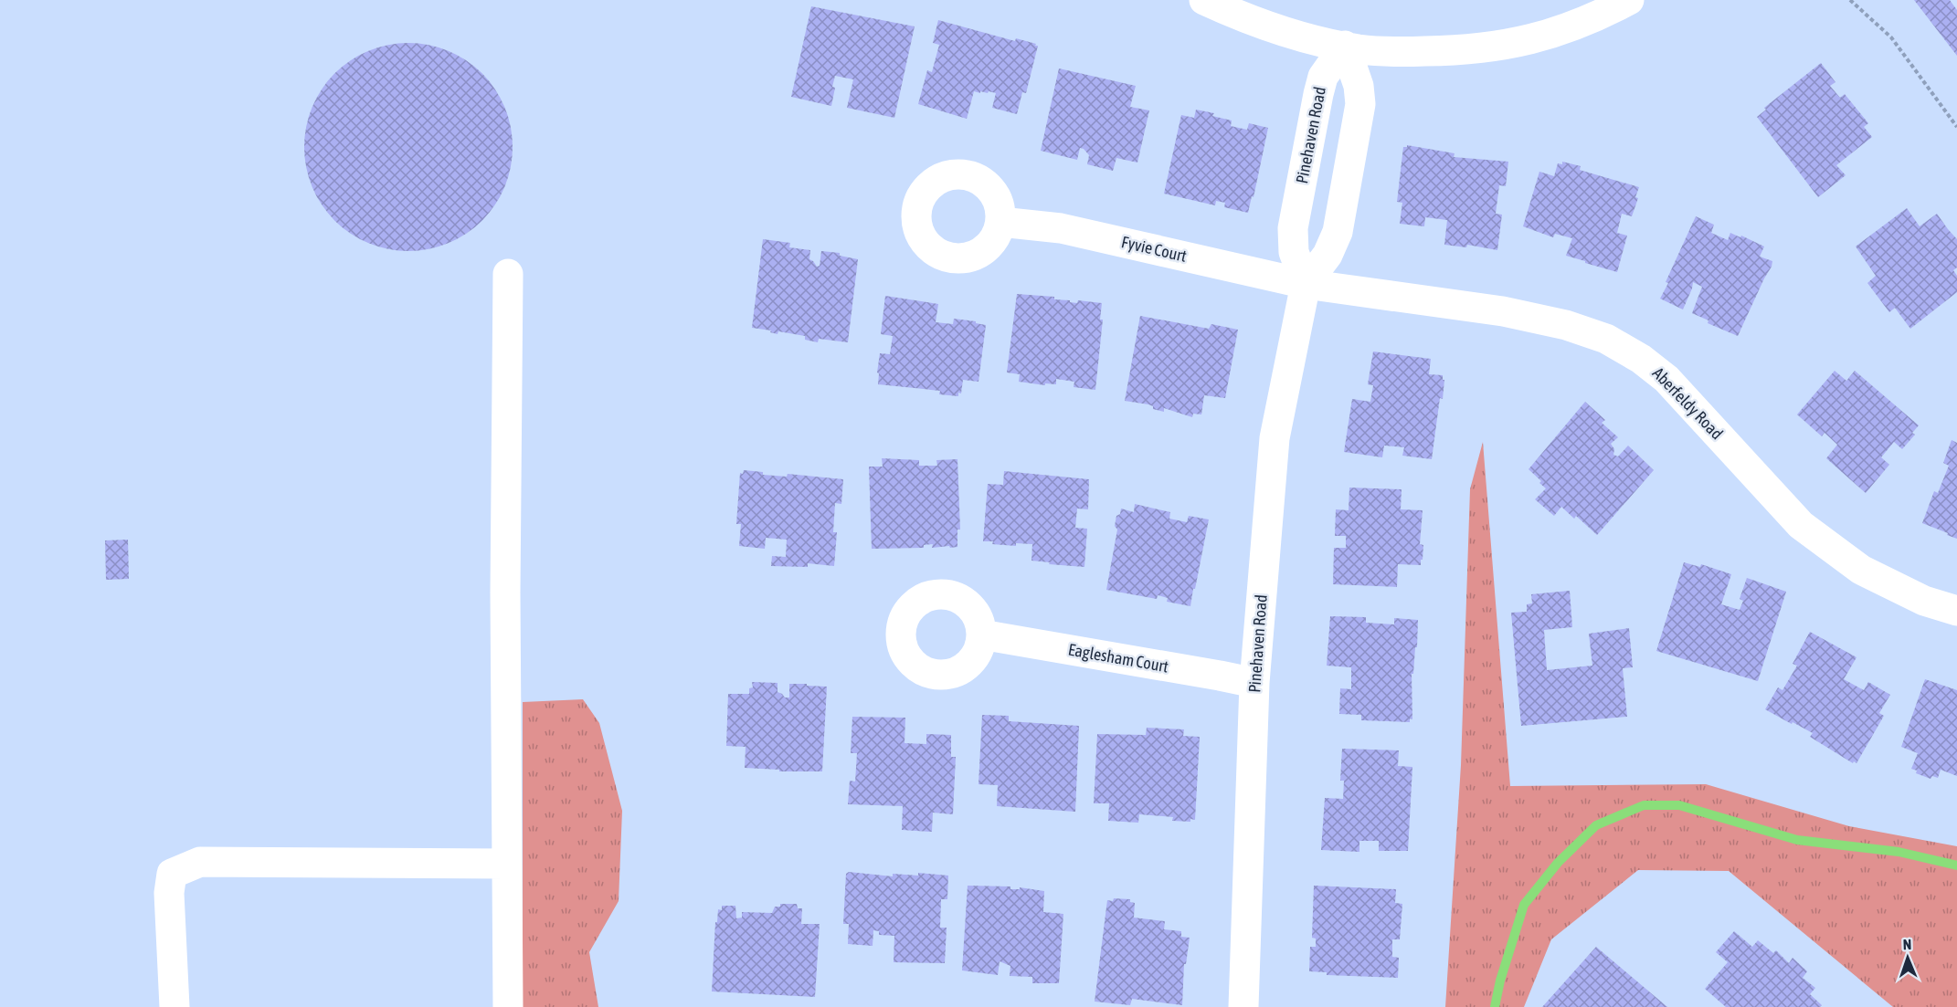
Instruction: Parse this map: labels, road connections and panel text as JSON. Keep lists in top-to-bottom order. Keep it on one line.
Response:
{"streets":{"street":["Pinehaven Road","Fyvie Court","Aberfeldy Road","Eaglesham Court"]},"crossings":[["Pinehaven Road","Fyvie Court"],["Pinehaven Road","Aberfeldy Road"],["Pinehaven Road","Eaglesham Court"],["Fyvie Court","Aberfeldy Road"]],"north":"top"}
